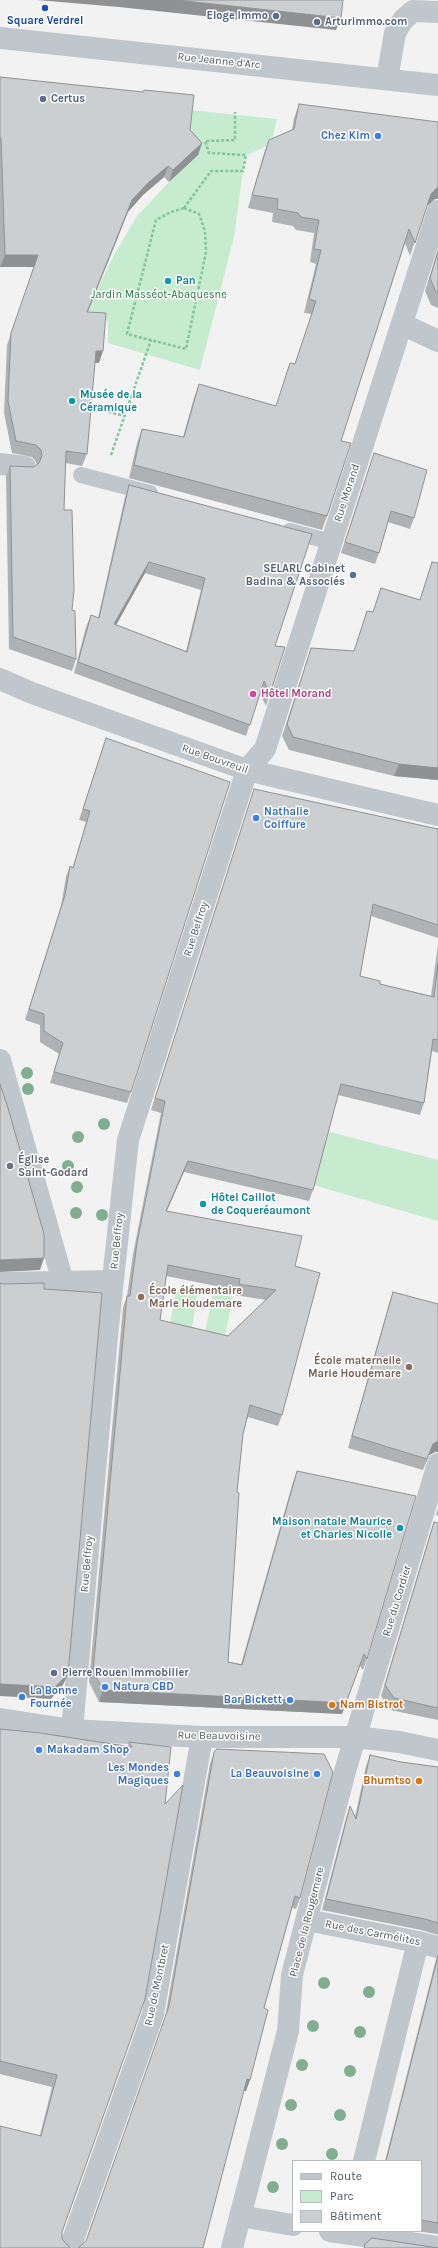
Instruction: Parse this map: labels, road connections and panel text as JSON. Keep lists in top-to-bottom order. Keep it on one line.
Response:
{"streets":{"street":["Rue Jeanne d'Arc","Rue Morand","Rue Bouvreuil","Rue Beffroy","Rue du Cordier","Rue Beauvoisine","Place de la Rougemare","Rue des Carmélites","Rue de Montbret"]},"crossings":[["Rue Morand","Rue Bouvreuil"],["Rue Morand","Rue Beffroy"],["Rue Bouvreuil","Rue Beffroy"],["Rue Beffroy","Rue Beauvoisine"],["Rue du Cordier","Rue Beauvoisine"],["Rue du Cordier","Place de la Rougemare"],["Rue Beauvoisine","Place de la Rougemare"],["Rue Beauvoisine","Rue de Montbret"],["Place de la Rougemare","Rue des Carmélites"]],"parks":["Jardin Masséot-Abaquesne"],"places":["Square Verdrel","Eloge Immo","Arturimmo.com","Certus","Chez Kim","Pan","Musée de la Céramique","SELARL Cabinet Badina & Associés","Hôtel Morand","Nathalie Coiffure","Église Saint-Godard","Hôtel Caillot de Coqueréaumont","École élémentaire Marie Houdemare","École maternelle Marie Houdemare","Maison natale Maurice et Charles Nicolle","Pierre Rouen Immobilier","Natura CBD","La Bonne Fournée","Bar Bickett","Nam Bistrot","Makadam Shop","Les Mondes Magiques","La Beauvoisine","Bhumtso"],"legend":["Route","Parc","Bâtiment"]}
